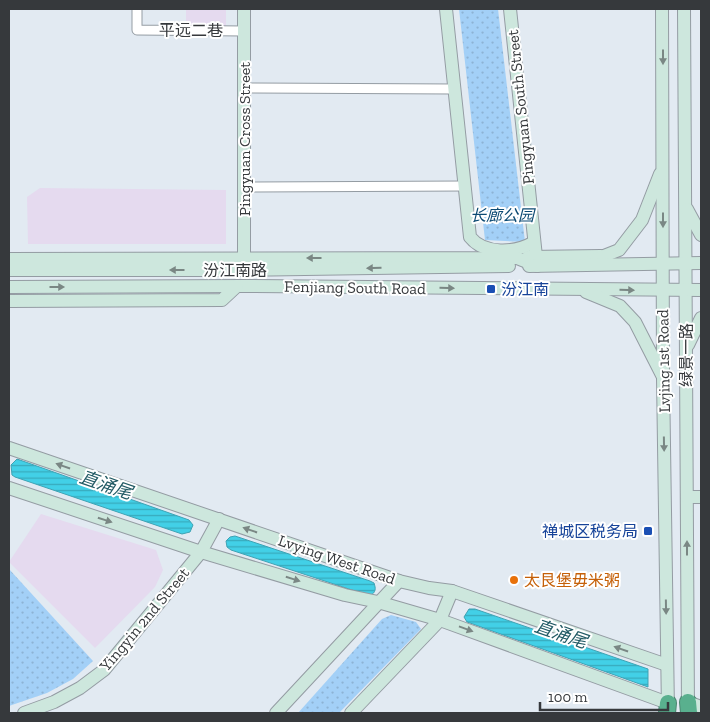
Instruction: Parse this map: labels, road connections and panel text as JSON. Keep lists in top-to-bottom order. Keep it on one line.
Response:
{"streets":{"main road":["Pingyuan South Street","Pingyuan Cross Street","汾江南路","Fenjiang South Road","绿景一路","Lvjing 1st Road","Lvying West Road","Yingyin 2nd Street"],"street":["平远二巷"]},"crossings":[["平远二巷","Pingyuan Cross Street"],["Pingyuan South Street","汾江南路"],["Pingyuan Cross Street","汾江南路"],["汾江南路","绿景一路"],["汾江南路","Lvjing 1st Road"],["Fenjiang South Road","绿景一路"],["Fenjiang South Road","Lvjing 1st Road"],["Lvjing 1st Road","Lvying West Road"],["Lvying West Road","Yingyin 2nd Street"]],"one_way":["Lvjing 1st Road"],"water":["直涌尾"],"parks":["长廊公园"],"places":{"transit":["汾江南","禅城区税务局"],"other":["太艮堡毋米粥"]},"scale_bar":"100 m"}
